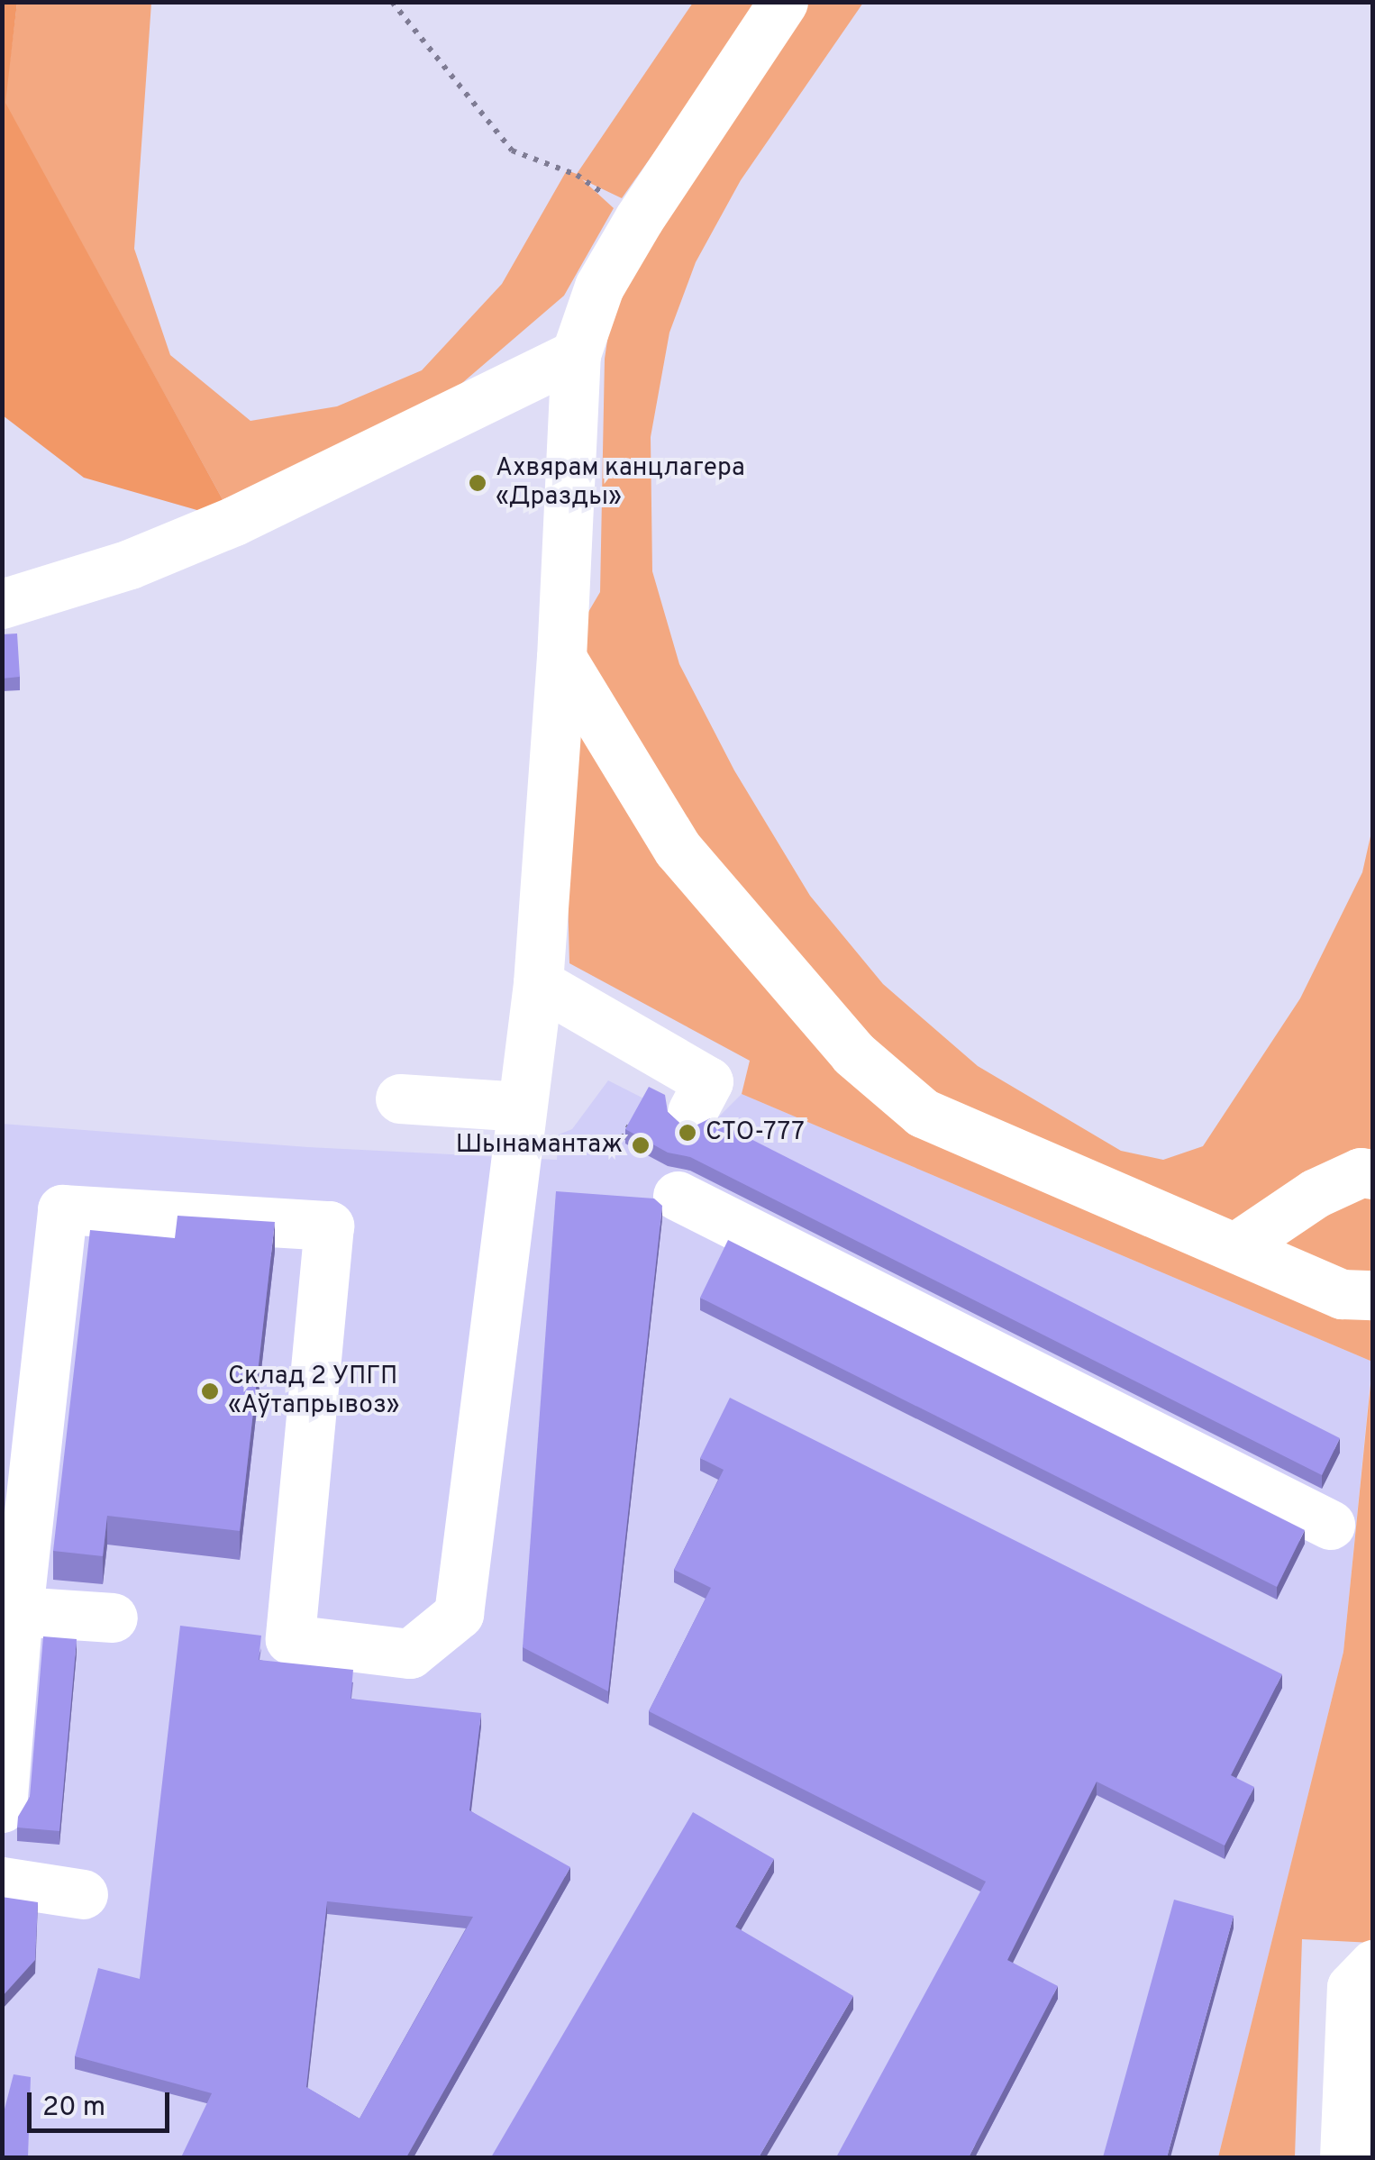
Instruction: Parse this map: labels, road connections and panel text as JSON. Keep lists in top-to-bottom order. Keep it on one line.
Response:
{"places":["Ахвярам канцлагера «Дразды»","СТО-777","Шынамантаж","Склад 2 УПГП «Аўтапрывоз»"],"scale_bar":"20 m"}
